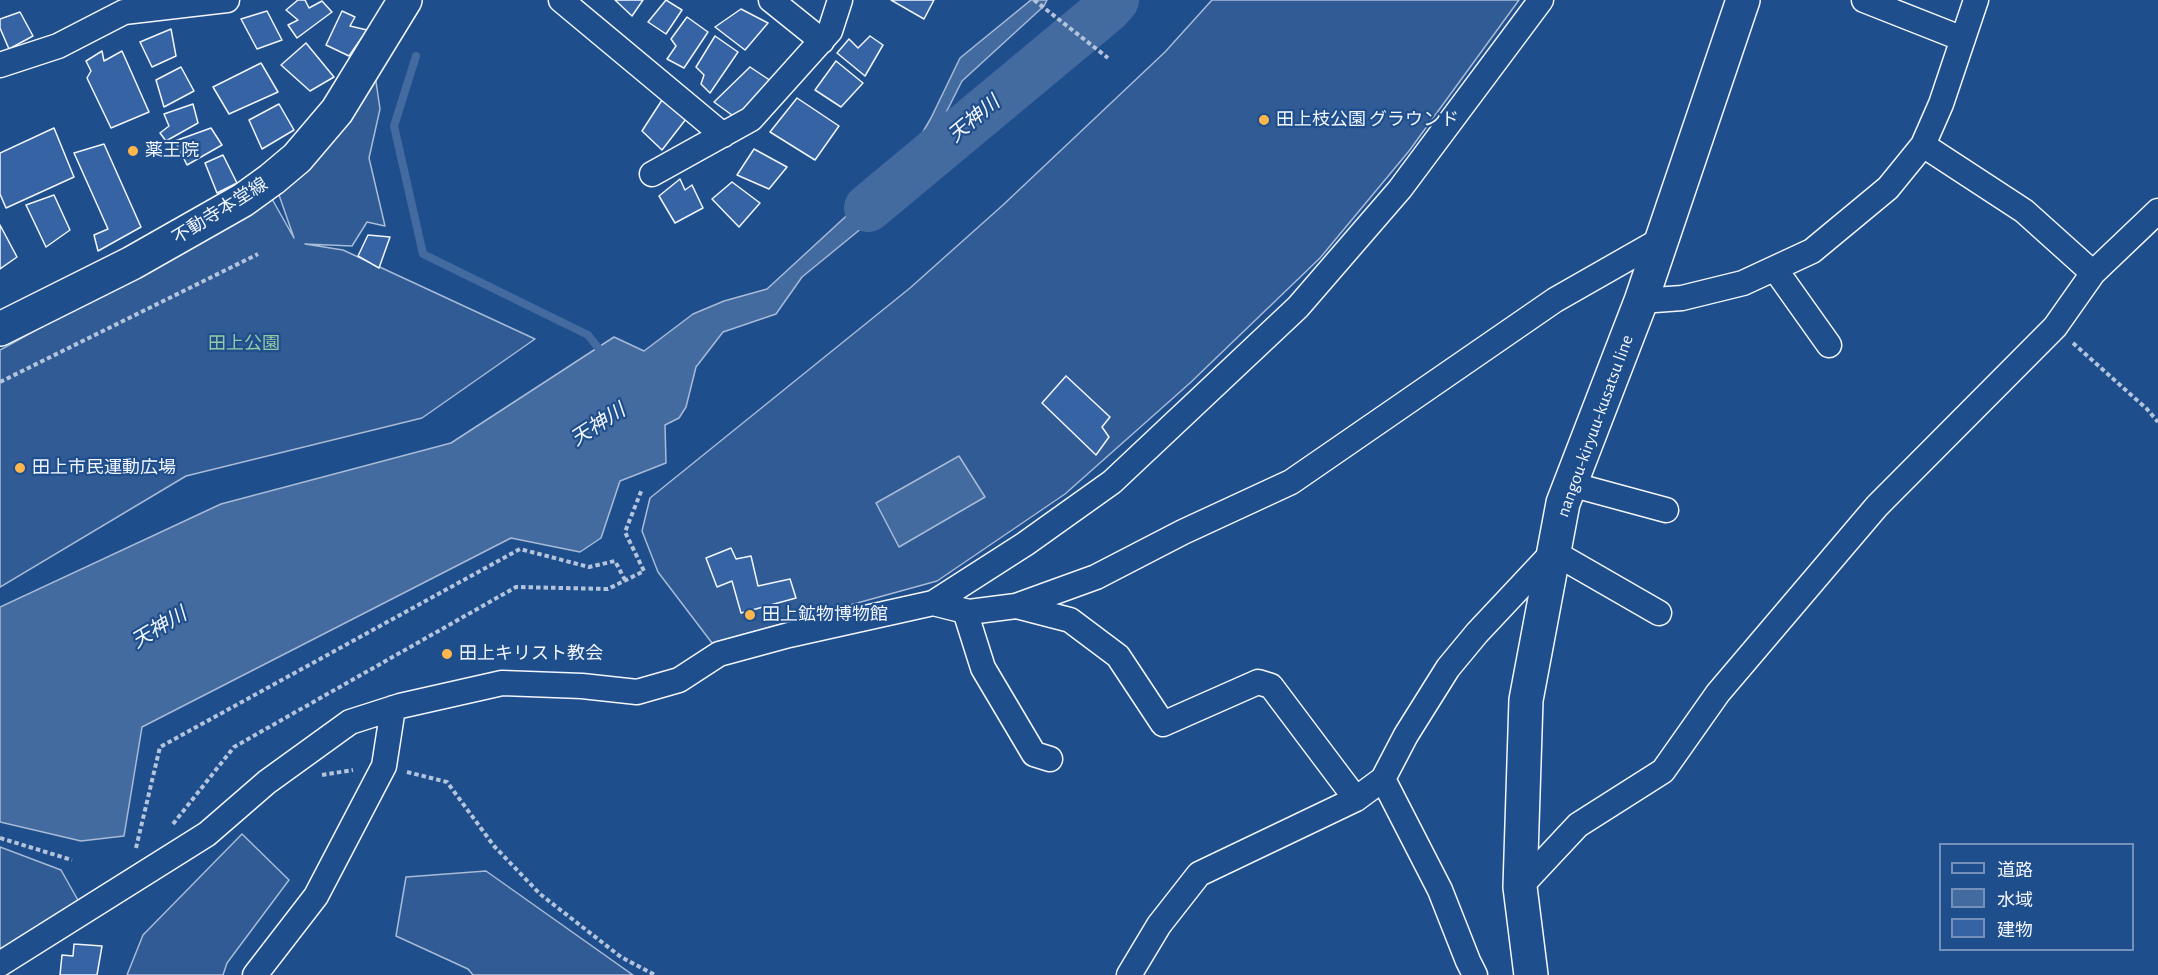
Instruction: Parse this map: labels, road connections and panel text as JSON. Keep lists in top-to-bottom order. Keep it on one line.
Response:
{"streets":{"main road":["不動寺本堂線","nangou-kiryuu-kusatsu line"]},"water":["天神川"],"parks":["田上公園"],"places":["田上枝公園 グラウンド","薬王院","田上市民運動広場","田上鉱物博物館","田上キリスト教会"],"legend":["道路","水域","建物"]}
